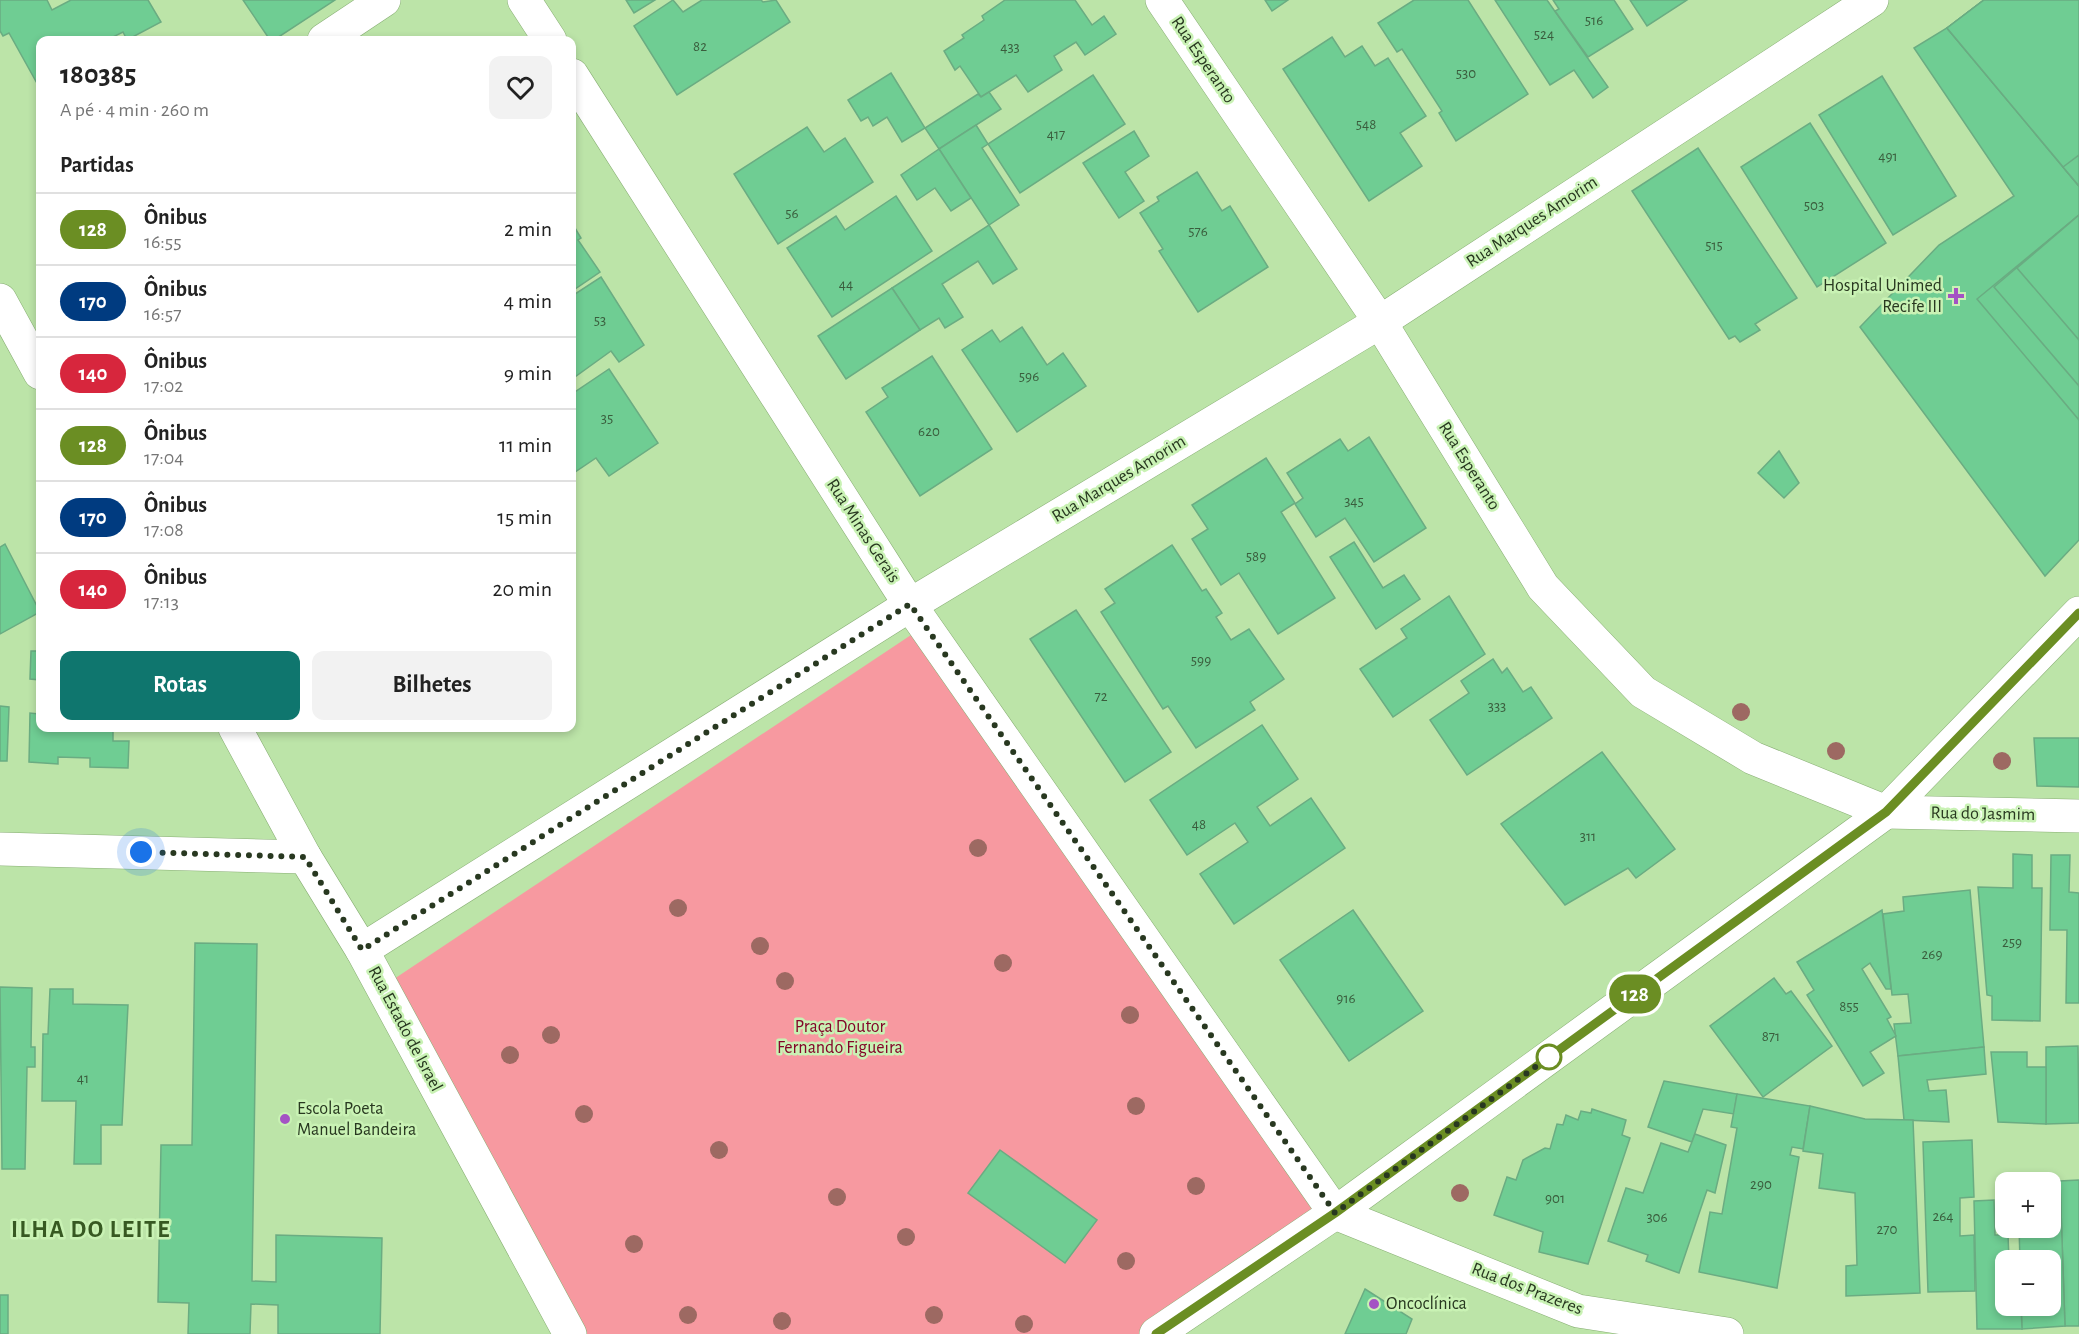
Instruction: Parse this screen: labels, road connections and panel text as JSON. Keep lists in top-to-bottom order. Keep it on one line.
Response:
{"streets":{"street":["Rua Esperanto","Rua Marques Amorim","Rua Minas Gerais","Rua do Jasmim","Rua Estado de Israel","Rua dos Prazeres"]},"crossings":[["Rua Esperanto","Rua Marques Amorim"],["Rua Esperanto","Rua do Jasmim"],["Rua Marques Amorim","Rua Minas Gerais"],["Rua Marques Amorim","Rua Estado de Israel"],["Rua Minas Gerais","Rua dos Prazeres"]],"districts":["ILHA DO LEITE"],"parks":["Praça Doutor Fernando Figueira"],"places":{"health":["Hospital Unimed Recife III"],"other":["Escola Poeta Manuel Bandeira","Oncoclínica"]},"lines":["bus line 128"],"house_numbers":["516","524","82","433","530","548","417","491","503","56","576","515","44","53","596","35","620","345","589","599","72","333","48","311","259","269","916","855","871","41","290","901","264","306","270"],"page":{"on_map":"128","heading":[["180385","A pé · 4 min · 260 m"],"Partidas"],"list":[{"mark":"128","name":"Ônibus","note":"16:55","value":"2 min"},{"mark":"170","name":"Ônibus","note":"16:57","value":"4 min"},{"mark":"140","name":"Ônibus","note":"17:02","value":"9 min"},{"mark":"128","name":"Ônibus","note":"17:04","value":"11 min"},{"mark":"170","name":"Ônibus","note":"17:08","value":"15 min"},{"mark":"140","name":"Ônibus","note":"17:13","value":"20 min"}],"buttons":["Rotas","Bilhetes"],"map_buttons":["+","−"]}}
